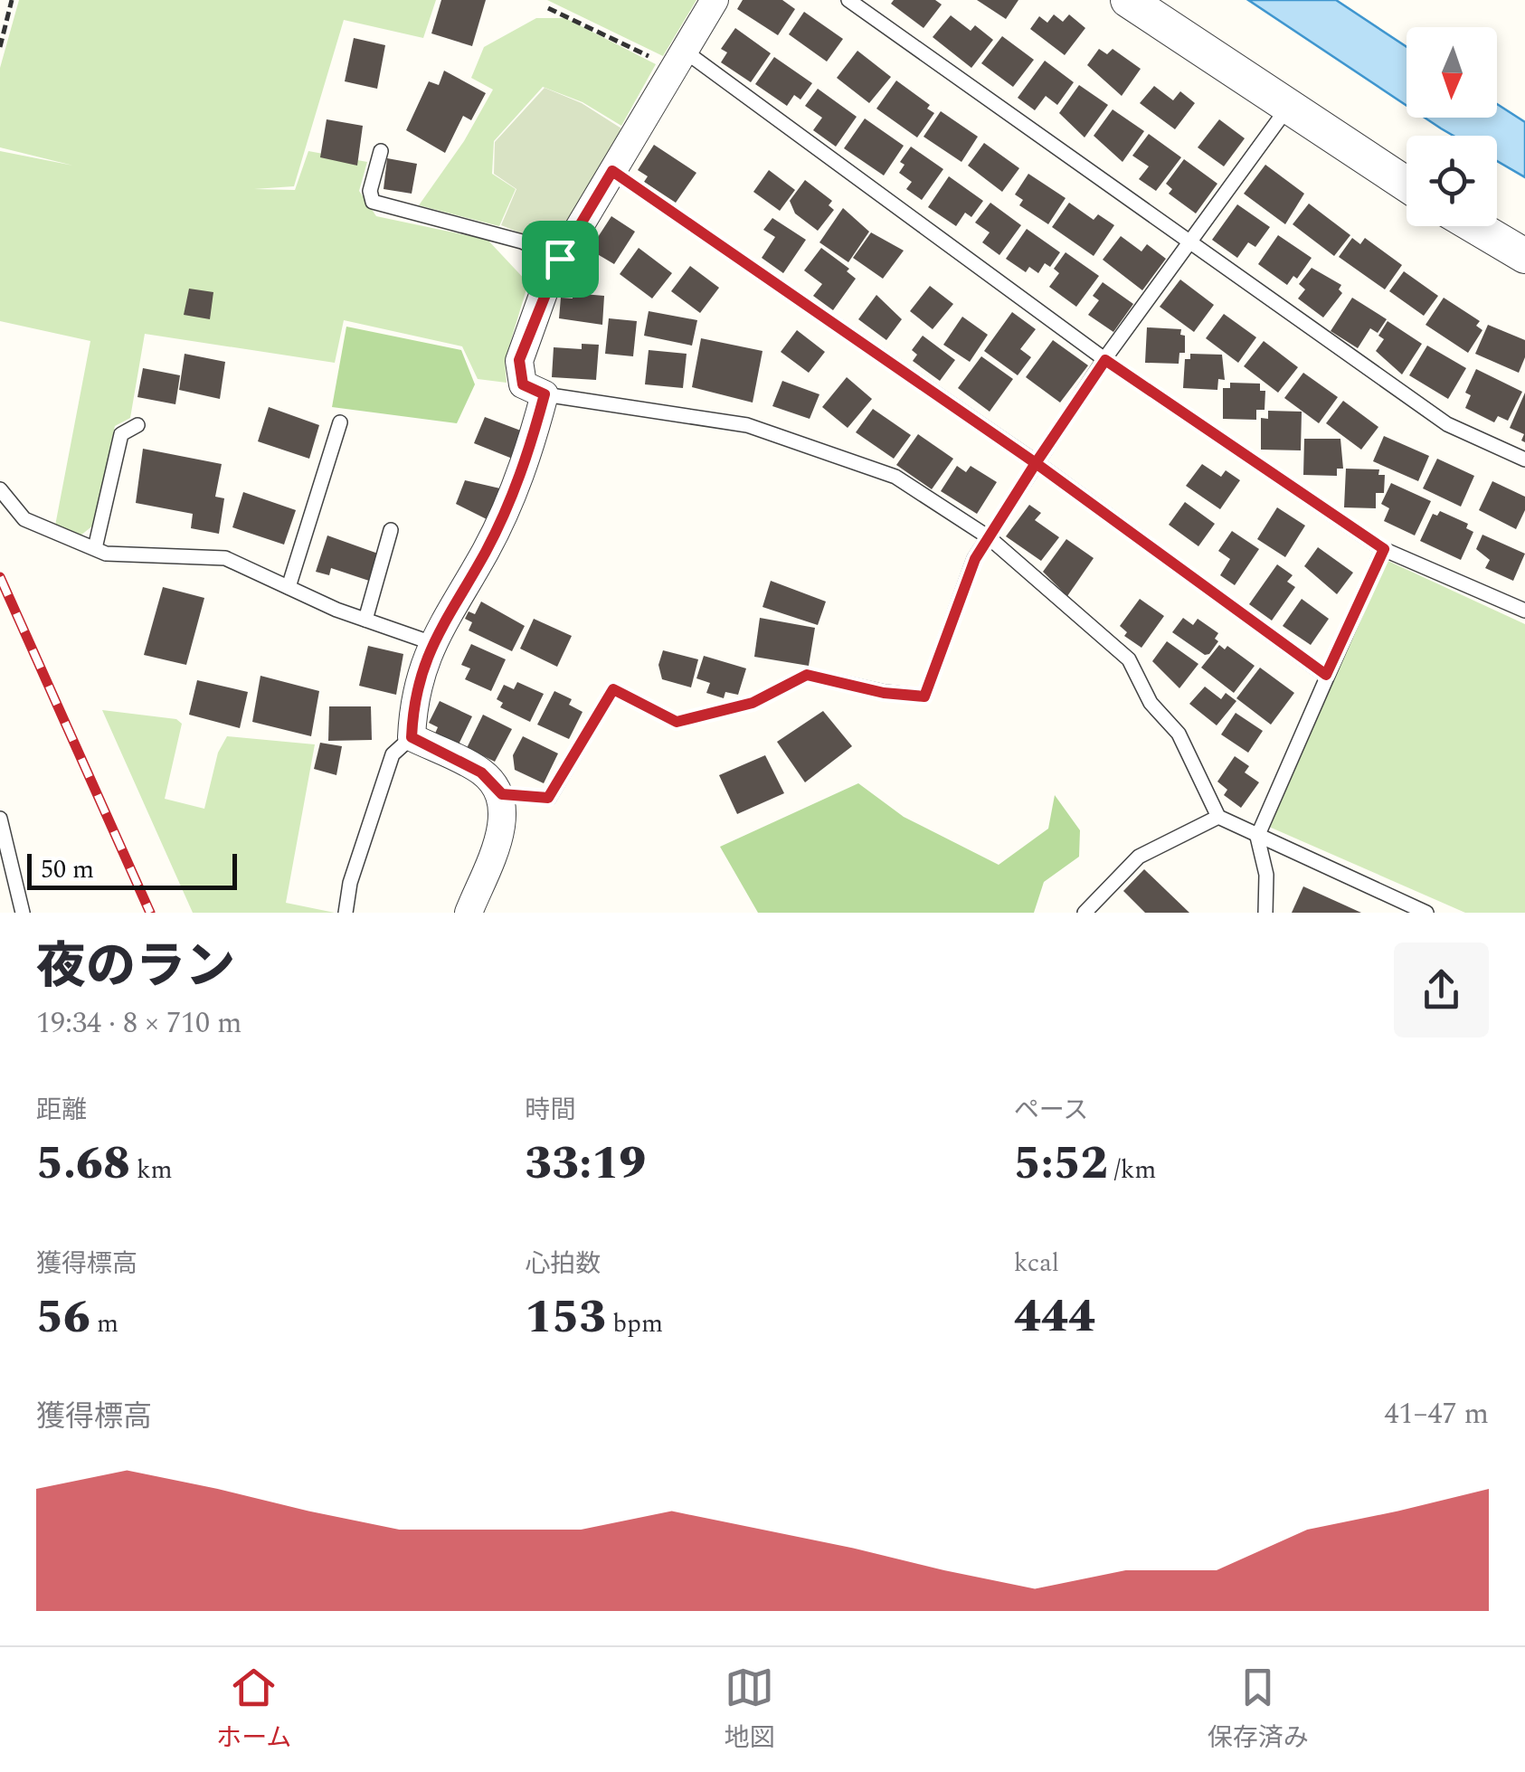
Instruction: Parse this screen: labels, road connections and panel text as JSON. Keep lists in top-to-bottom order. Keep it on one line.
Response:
{"scale_bar":"50 m","north":"bottom","page":{"scale":"50 m","heading":["夜のラン","19:34 · 8 × 710 m"],"stats":[["距離","5.68 km"],["時間","33:19"],["ペース","5:52 /km"],["獲得標高","56 m"],["心拍数","153 bpm"],["kcal","444"]],"chart":["獲得標高","41–47 m"],"tabs":["ホーム","地図","保存済み"]}}
